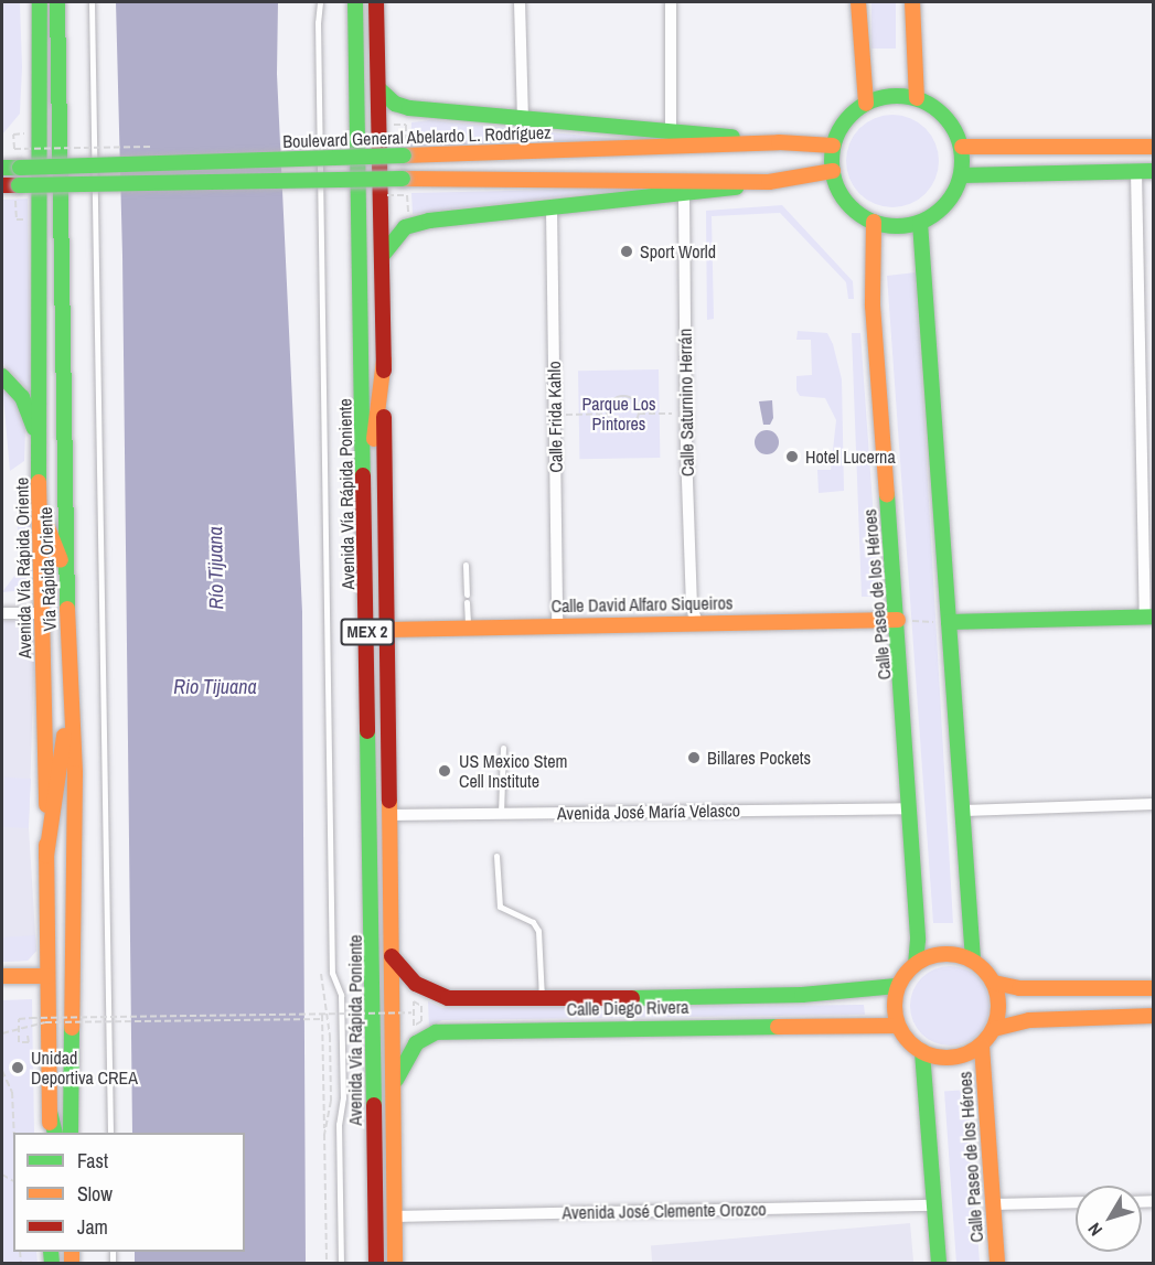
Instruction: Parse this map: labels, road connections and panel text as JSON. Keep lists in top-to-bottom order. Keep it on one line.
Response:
{"streets":{"main road":["Boulevard General Abelardo L. Rodríguez","Avenida Vía Rápida Poniente","Avenida Vía Rápida Oriente","Vía Rápida Oriente","Calle Paseo de los Héroes","Calle David Alfaro Siqueiros","MEX 2","Calle Diego Rivera"],"street":["Calle Saturnino Herrán","Calle Frida Kahlo","Avenida José María Velasco","Avenida José Clemente Orozco"]},"crossings":[["Boulevard General Abelardo L. Rodríguez","Calle Paseo de los Héroes"],["Calle Saturnino Herrán","Calle David Alfaro Siqueiros"],["Calle Frida Kahlo","Calle David Alfaro Siqueiros"],["Avenida Vía Rápida Poniente","Calle David Alfaro Siqueiros"],["Avenida Vía Rápida Poniente","Avenida José María Velasco"],["Avenida Vía Rápida Poniente","Calle Diego Rivera"],["Avenida Vía Rápida Poniente","Avenida José Clemente Orozco"],["Calle Paseo de los Héroes","Calle David Alfaro Siqueiros"],["Calle Paseo de los Héroes","Avenida José María Velasco"],["Calle Paseo de los Héroes","Calle Diego Rivera"]],"water":["Río Tijuana","Rio Tijuana"],"parks":["Parque Los Pintores"],"places":["Sport World","Hotel Lucerna","Billares Pockets","US Mexico Stem Cell Institute","Unidad Deportiva CREA"],"legend":["Fast","Slow","Jam"],"north":"bottom left"}
